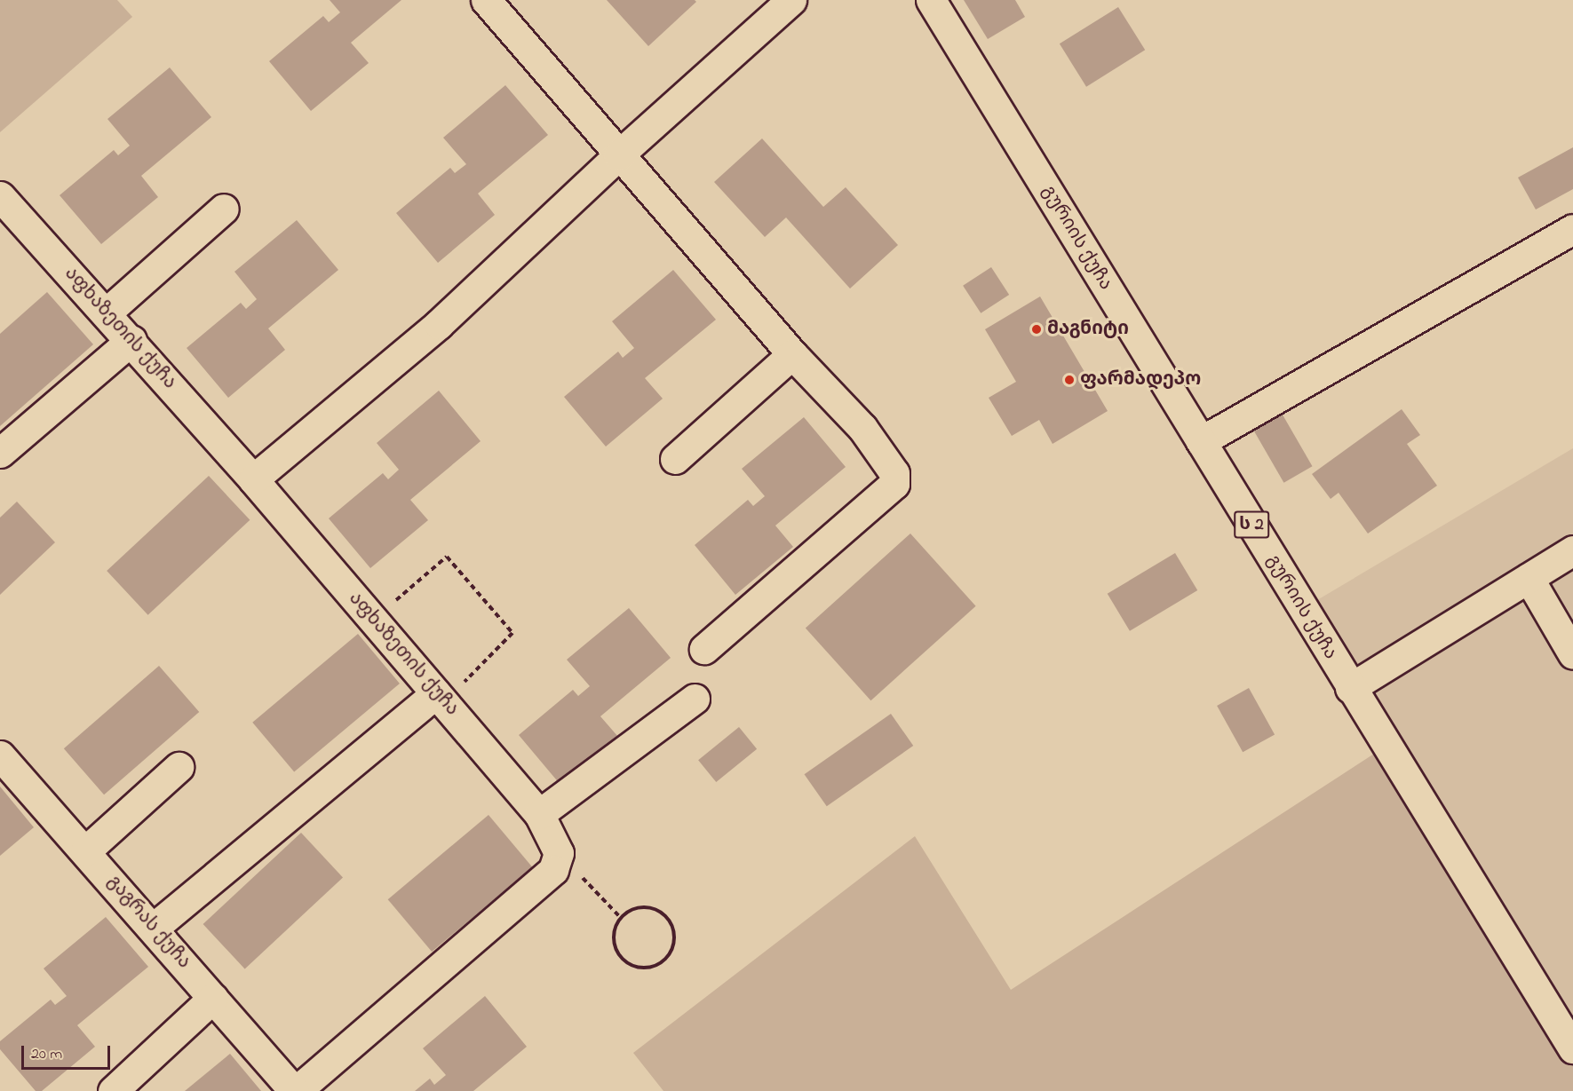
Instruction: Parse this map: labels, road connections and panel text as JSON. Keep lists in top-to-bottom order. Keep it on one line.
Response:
{"streets":{"main road":["გურიის ქუჩა","აფხაზეთის ქუჩა","ს 2","გაგრას ქუჩა"]},"places":["მაგნიტი","ფარმადეპო"],"scale_bar":"20 m"}
